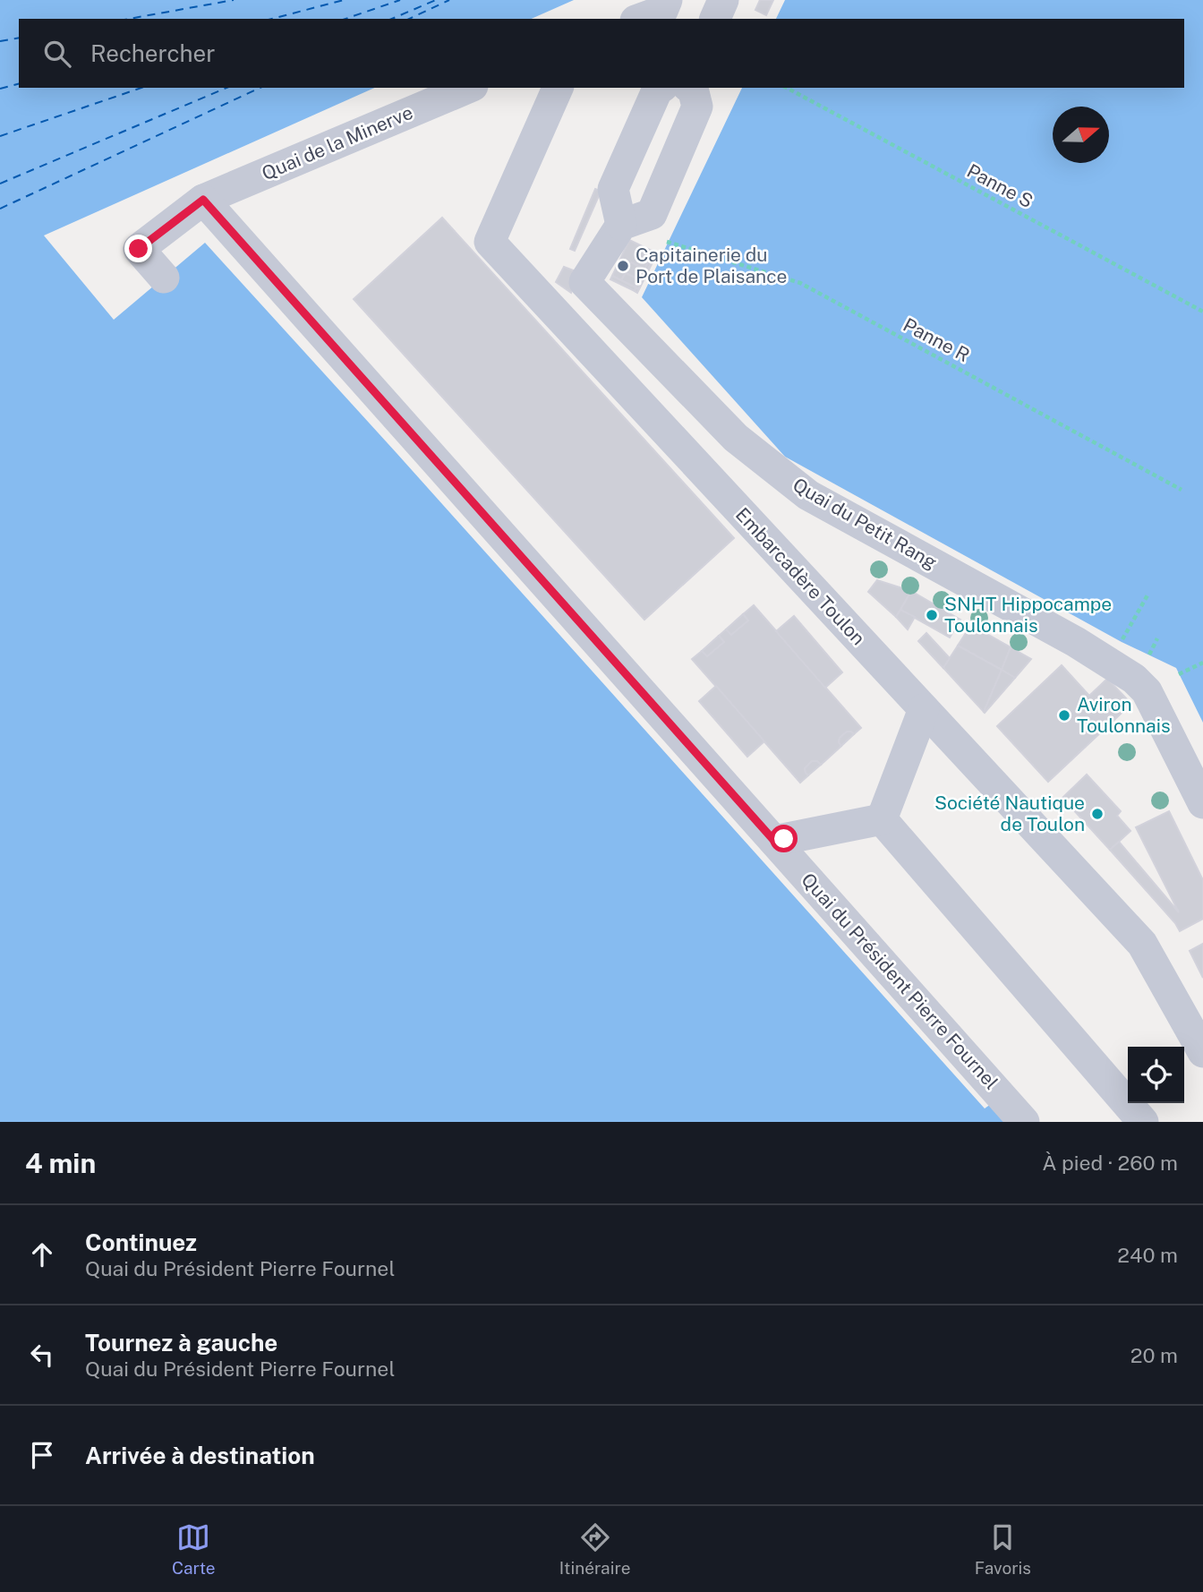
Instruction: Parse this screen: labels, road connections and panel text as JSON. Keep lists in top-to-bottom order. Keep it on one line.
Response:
{"streets":{"lane":["Quai de la Minerve","Quai du Petit Rang","Embarcadère Toulon","Quai du Président Pierre Fournel"],"path":["Panne S","Panne R"]},"crossings":[["Quai de la Minerve","Quai du Président Pierre Fournel"]],"places":["Capitainerie du Port de Plaisance","SNHT Hippocampe Toulonnais","Aviron Toulonnais","Société Nautique de Toulon"],"north":"right","page":{"search":"Rechercher","heading":["4 min","À pied · 260 m"],"list":[["Continuez","Quai du Président Pierre Fournel","240 m"],["Tournez à gauche","Quai du Président Pierre Fournel","20 m"],"Arrivée à destination"],"nav":["Carte","Itinéraire","Favoris"]}}
